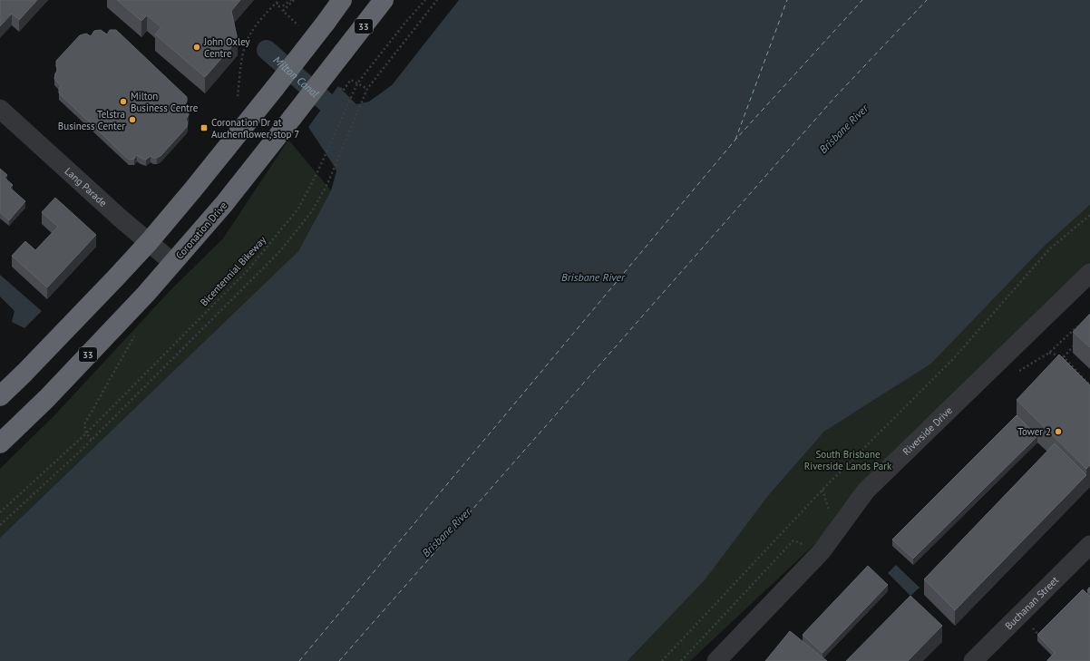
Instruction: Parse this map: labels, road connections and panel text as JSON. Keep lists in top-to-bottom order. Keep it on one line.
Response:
{"streets":{"highway":["33","Coronation Drive"],"street":["Lang Parade","Riverside Drive","Buchanan Street"],"path":["Bicentennial Bikeway"]},"crossings":[["Lang Parade","Coronation Drive"]],"water":["Milton Canal","Brisbane River"],"parks":["South Brisbane Riverside Lands Park"],"places":{"other":["John Oxley Centre","Milton Business Centre","Telstra Business Center","Tower 2"],"transit":["Coronation Dr at Auchenflower, stop 7"]}}
